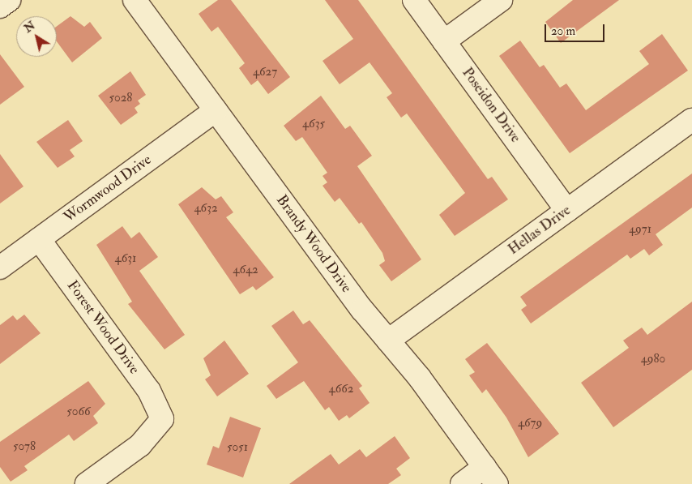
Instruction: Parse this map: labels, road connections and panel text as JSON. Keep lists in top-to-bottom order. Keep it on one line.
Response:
{"streets":{"street":["Poseidon Drive","Wormwood Drive","Hellas Drive","Brandy Wood Drive","Forest Wood Drive"]},"crossings":[["Poseidon Drive","Hellas Drive"],["Wormwood Drive","Brandy Wood Drive"],["Wormwood Drive","Forest Wood Drive"],["Hellas Drive","Brandy Wood Drive"]],"house_numbers":["4627","5028","4635","4632","4971","4631","4642","4980","4662","5066","4679","5078","5051"],"scale_bar":"20 m","north":"top left"}
